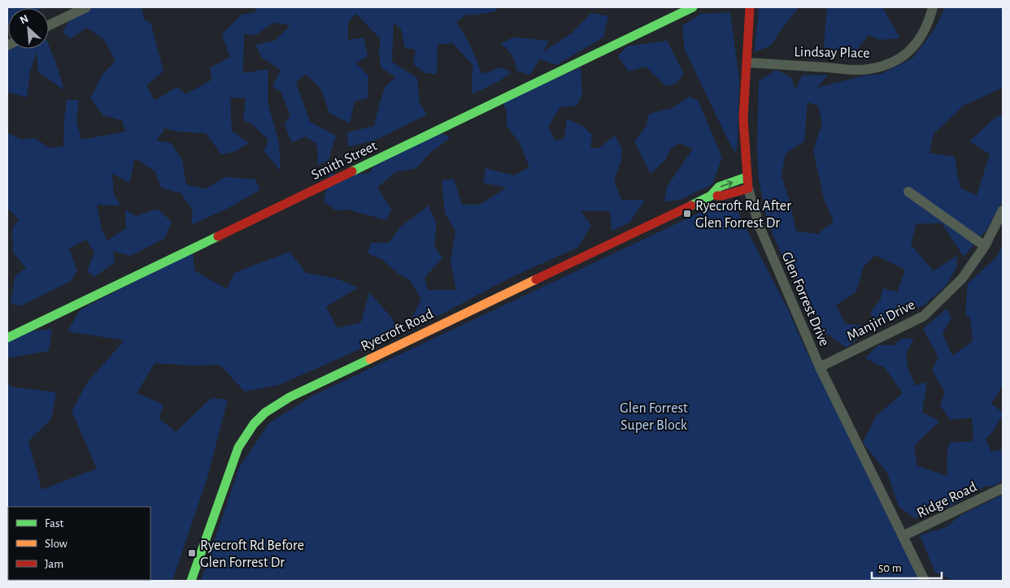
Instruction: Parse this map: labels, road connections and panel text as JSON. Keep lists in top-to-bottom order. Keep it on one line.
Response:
{"streets":{"street":["Lindsay Place","Smith Street","Glen Forrest Drive","Manjiri Drive","Ryecroft Road","Ridge Road"]},"crossings":[["Lindsay Place","Glen Forrest Drive"],["Glen Forrest Drive","Manjiri Drive"],["Glen Forrest Drive","Ryecroft Road"],["Glen Forrest Drive","Ridge Road"]],"parks":["Glen Forrest Super Block"],"places":{"transit":["Ryecroft Rd After Glen Forrest Dr","Ryecroft Rd Before Glen Forrest Dr"]},"legend":["Fast","Slow","Jam"],"scale_bar":"50 m","north":"top left"}
